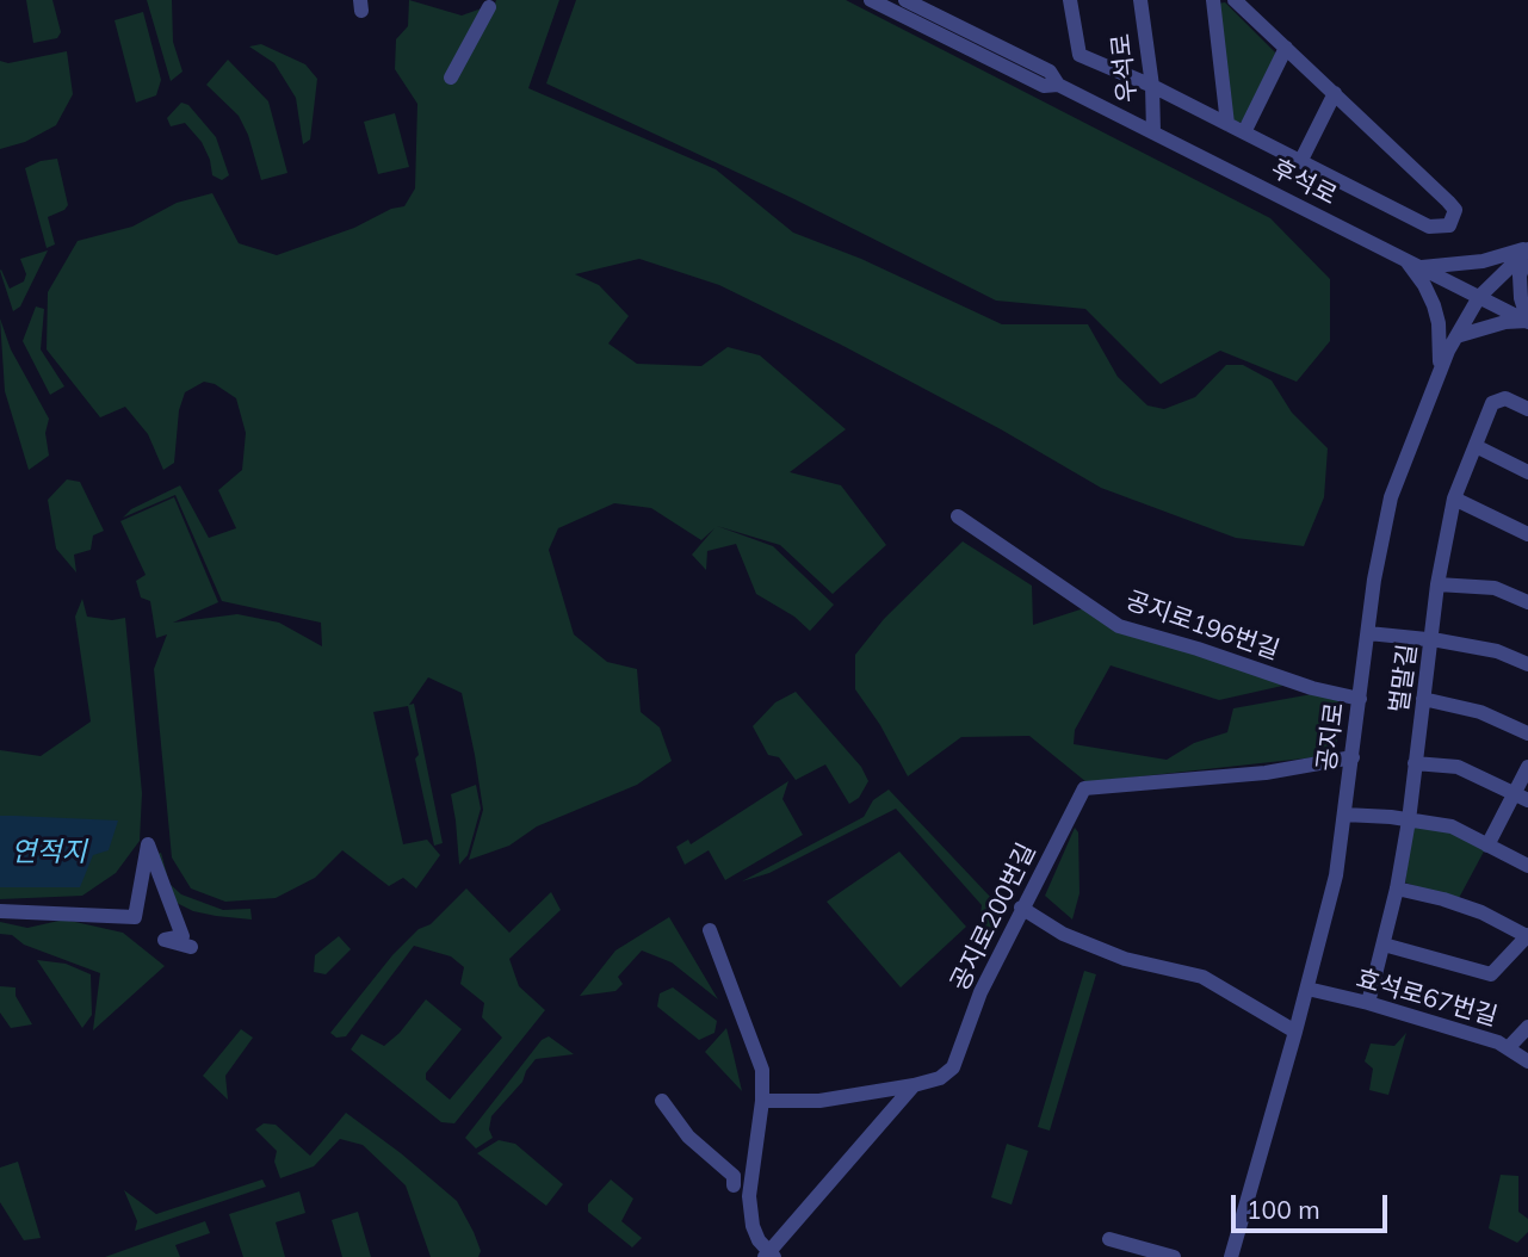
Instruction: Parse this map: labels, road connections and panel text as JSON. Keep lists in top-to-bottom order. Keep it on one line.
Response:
{"streets":{"street":["우석로","후석로","공지로196번길","벌말길","공지로","공지로200번길","효석로67번길"]},"crossings":[["우석로","후석로"],["후석로","공지로"],["공지로196번길","공지로"],["벌말길","효석로67번길"],["공지로","공지로200번길"],["공지로","효석로67번길"]],"water":["연적지"],"scale_bar":"100 m"}
